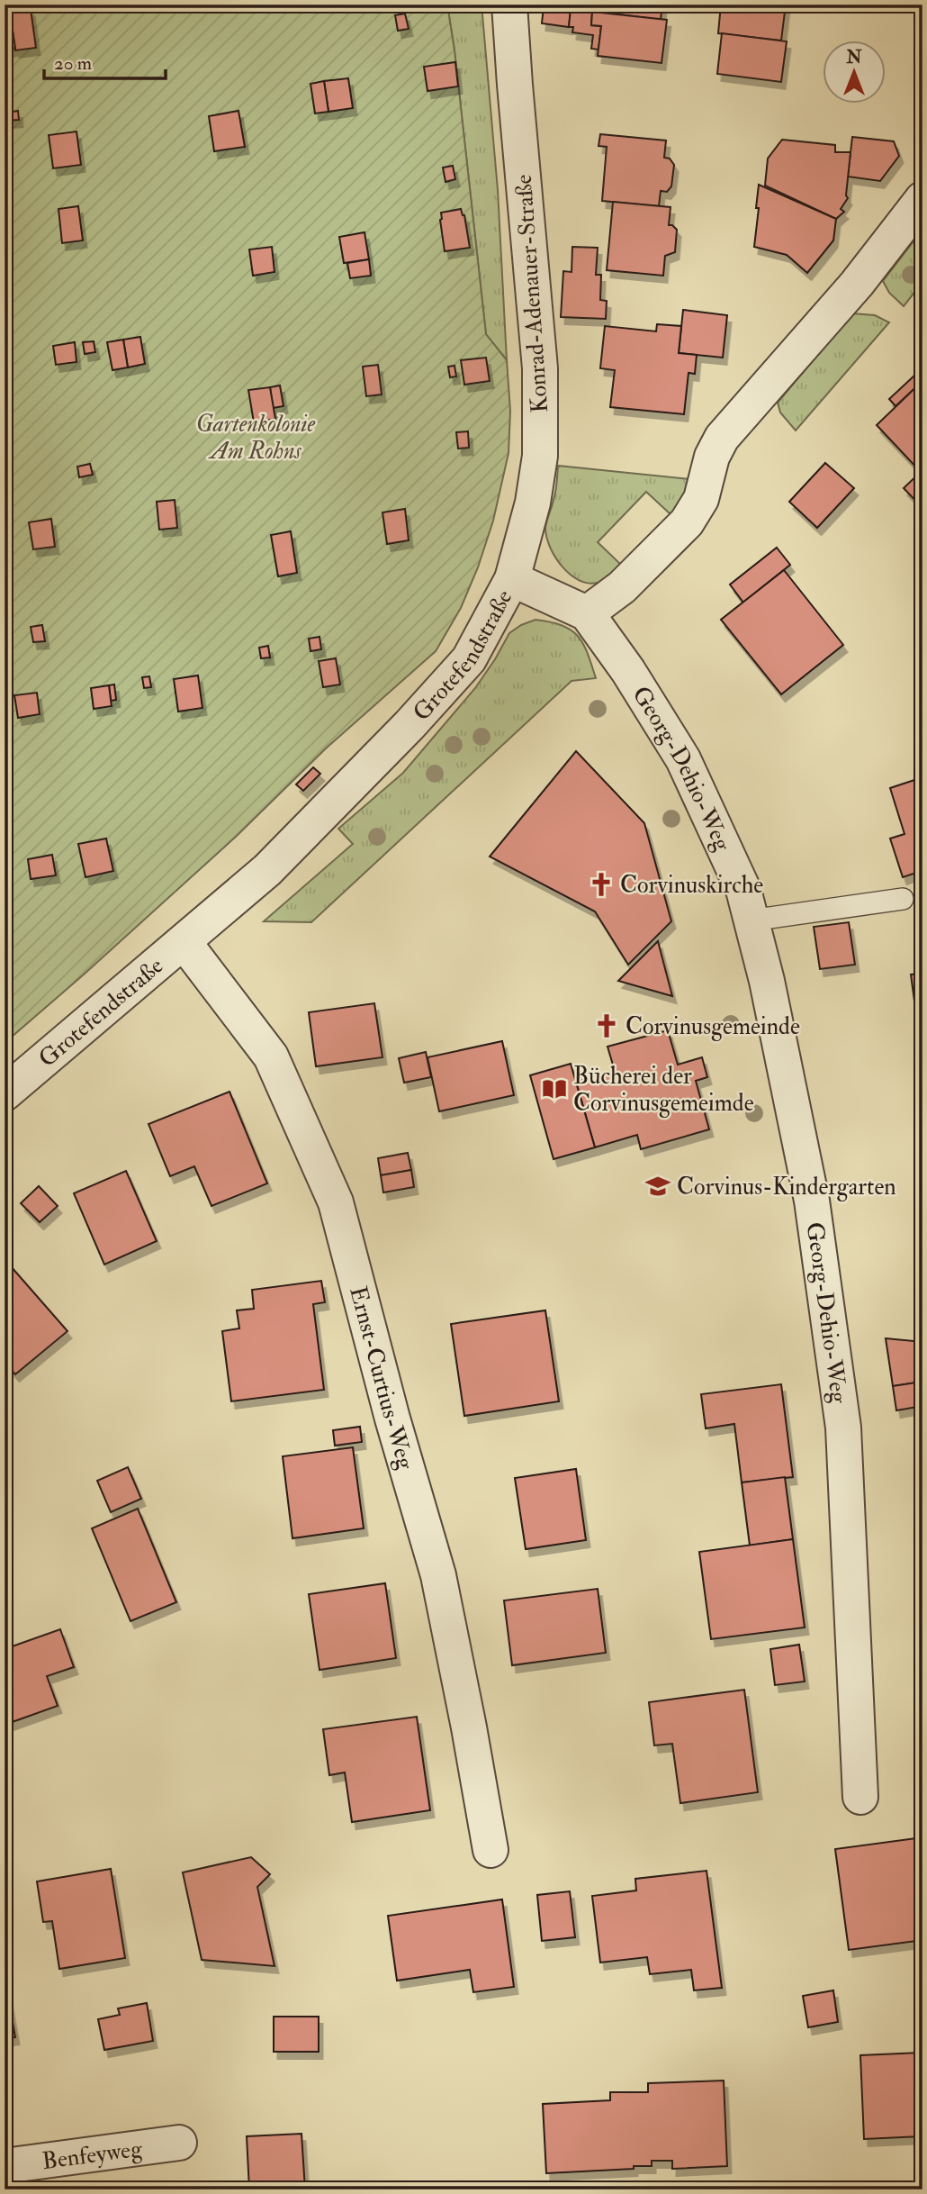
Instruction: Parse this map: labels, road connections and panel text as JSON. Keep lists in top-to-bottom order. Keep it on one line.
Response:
{"streets":{"street":["Konrad-Adenauer-Straße","Grotefendstraße","Georg-Dehio-Weg","Ernst-Curtius-Weg","Benfeyweg"]},"crossings":[["Konrad-Adenauer-Straße","Grotefendstraße"],["Grotefendstraße","Georg-Dehio-Weg"],["Grotefendstraße","Ernst-Curtius-Weg"]],"parks":["Gartenkolonie Am Rohns"],"places":{"church":["Corvinuskirche","Corvinusgemeinde"],"library":["Bücherei der Corvinusgemeimde"],"school or university":["Corvinus-Kindergarten"]},"scale_bar":"20 m","north":"top"}
